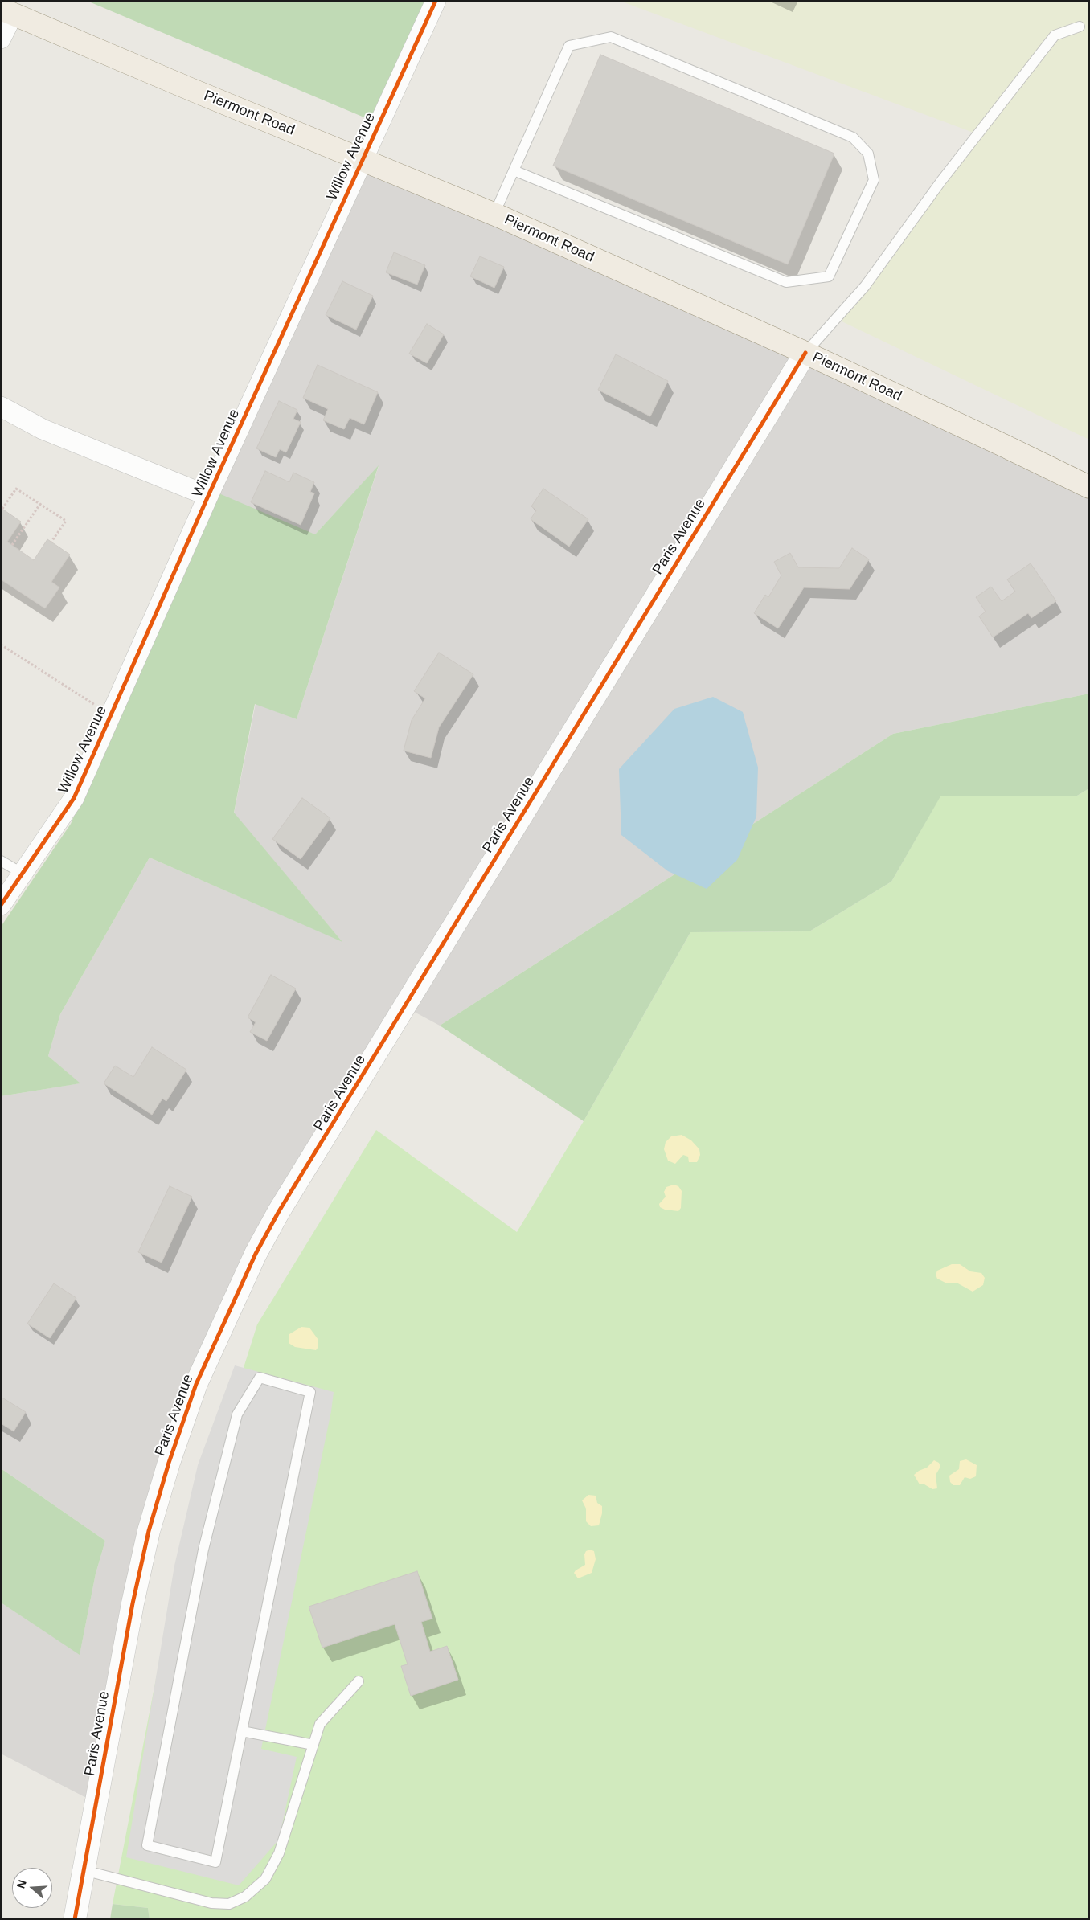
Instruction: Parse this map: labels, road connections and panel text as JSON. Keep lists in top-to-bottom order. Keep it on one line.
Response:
{"streets":{"main road":["Piermont Road"],"street":["Willow Avenue","Paris Avenue"]},"crossings":[["Piermont Road","Willow Avenue"],["Piermont Road","Paris Avenue"]],"north":"left"}
